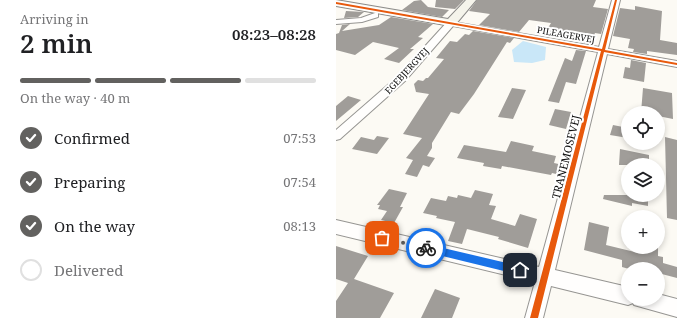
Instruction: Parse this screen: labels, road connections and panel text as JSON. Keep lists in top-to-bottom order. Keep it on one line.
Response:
{"streets":{"street":["PILEAGERVEJ","EGEBJERGVEJ","TRANEMOSEVEJ"]},"crossings":[["PILEAGERVEJ","EGEBJERGVEJ"],["PILEAGERVEJ","TRANEMOSEVEJ"]],"page":{"heading":["2 min","Arriving in","08:23–08:28"],"bar":"On the way · 40 m","map_buttons":["+","−"],"list":[["Confirmed","07:53"],["Preparing","07:54"],["On the way","08:13"],"Delivered"]}}
